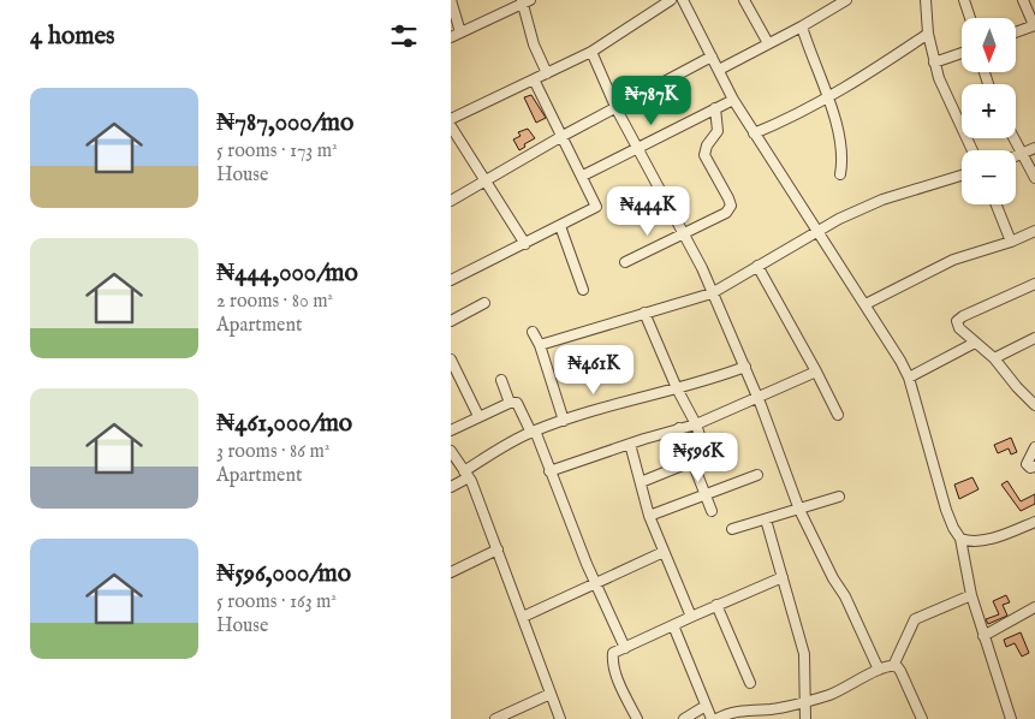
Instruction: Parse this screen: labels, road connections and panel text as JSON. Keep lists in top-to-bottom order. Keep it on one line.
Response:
{"north":"bottom","page":{"heading":"4 homes","map_buttons":["+","−"],"list":[{"name":"₦787,000/mo","note":"5 rooms · 173 m² · House"},{"name":"₦444,000/mo","note":"2 rooms · 80 m² · Apartment"},{"name":"₦461,000/mo","note":"3 rooms · 86 m² · Apartment"},{"name":"₦596,000/mo","note":"5 rooms · 163 m² · House"}],"price":["₦787K","₦444K","₦461K","₦596K"]}}
